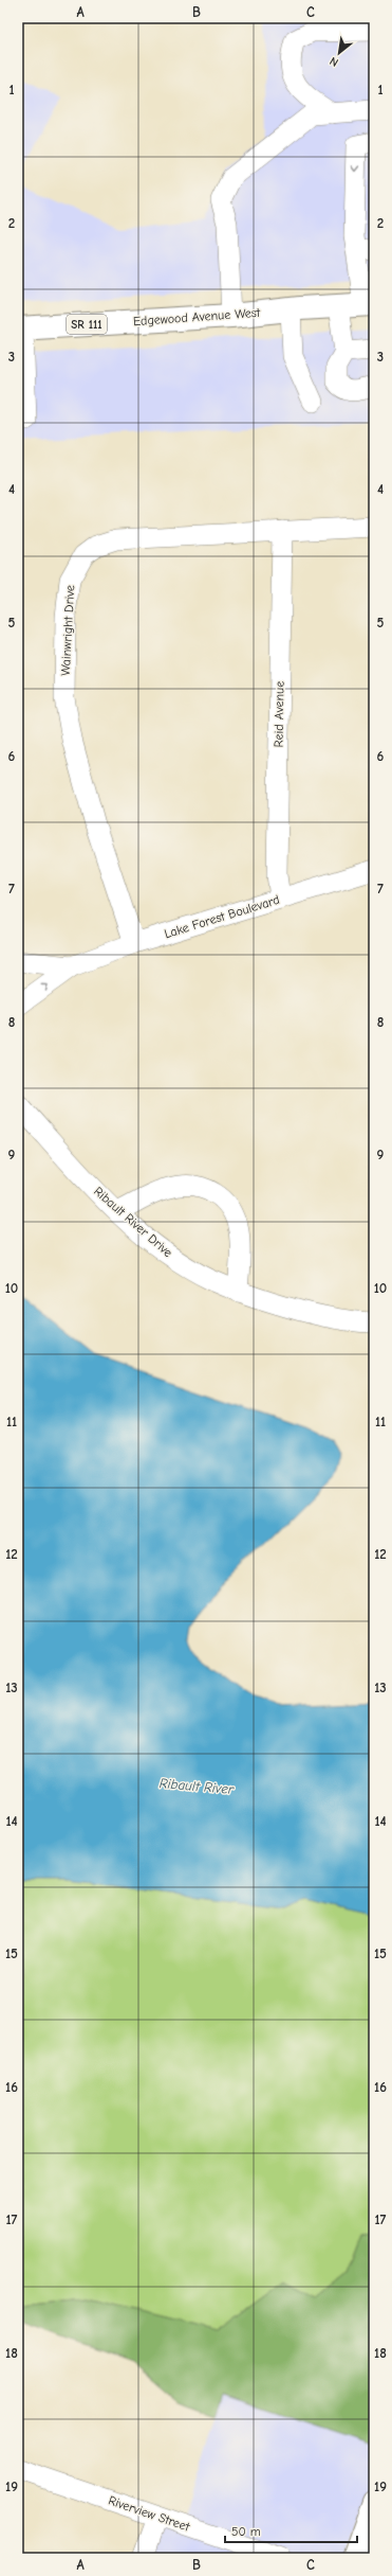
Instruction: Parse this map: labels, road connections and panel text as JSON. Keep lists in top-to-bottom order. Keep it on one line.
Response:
{"streets":{"main road":["Edgewood Avenue West","SR 111"],"street":["Wainwright Drive","Reid Avenue","Lake Forest Boulevard","Ribault River Drive","Riverview Street"]},"crossings":[["Wainwright Drive","Reid Avenue"],["Wainwright Drive","Lake Forest Boulevard"],["Reid Avenue","Lake Forest Boulevard"]],"water":["Ribault River"],"scale_bar":"50 m","north":"bottom left","grid":{"columns":["A","B","C"],"rows":["1","2","3","4","5","6","7","8","9","10","11","12","13","14","15","16","17","18","19"]}}
